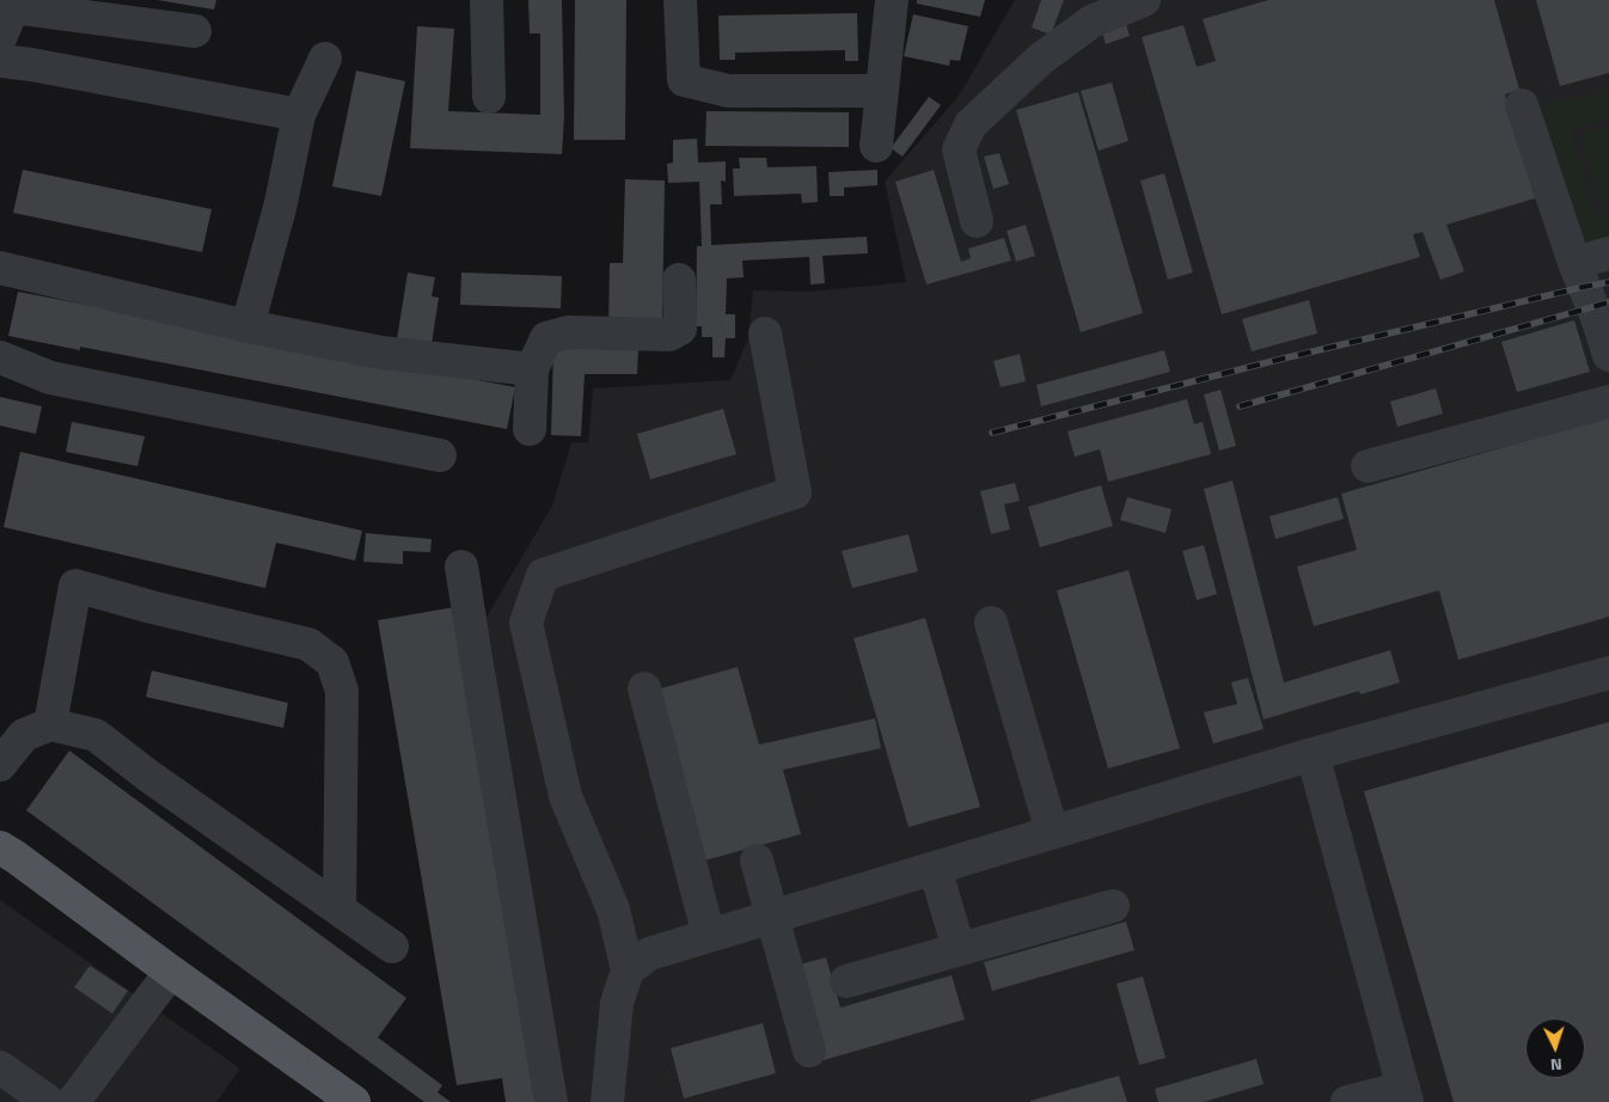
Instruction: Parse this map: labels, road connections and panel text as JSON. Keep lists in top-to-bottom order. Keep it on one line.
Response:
{"north":"bottom"}
